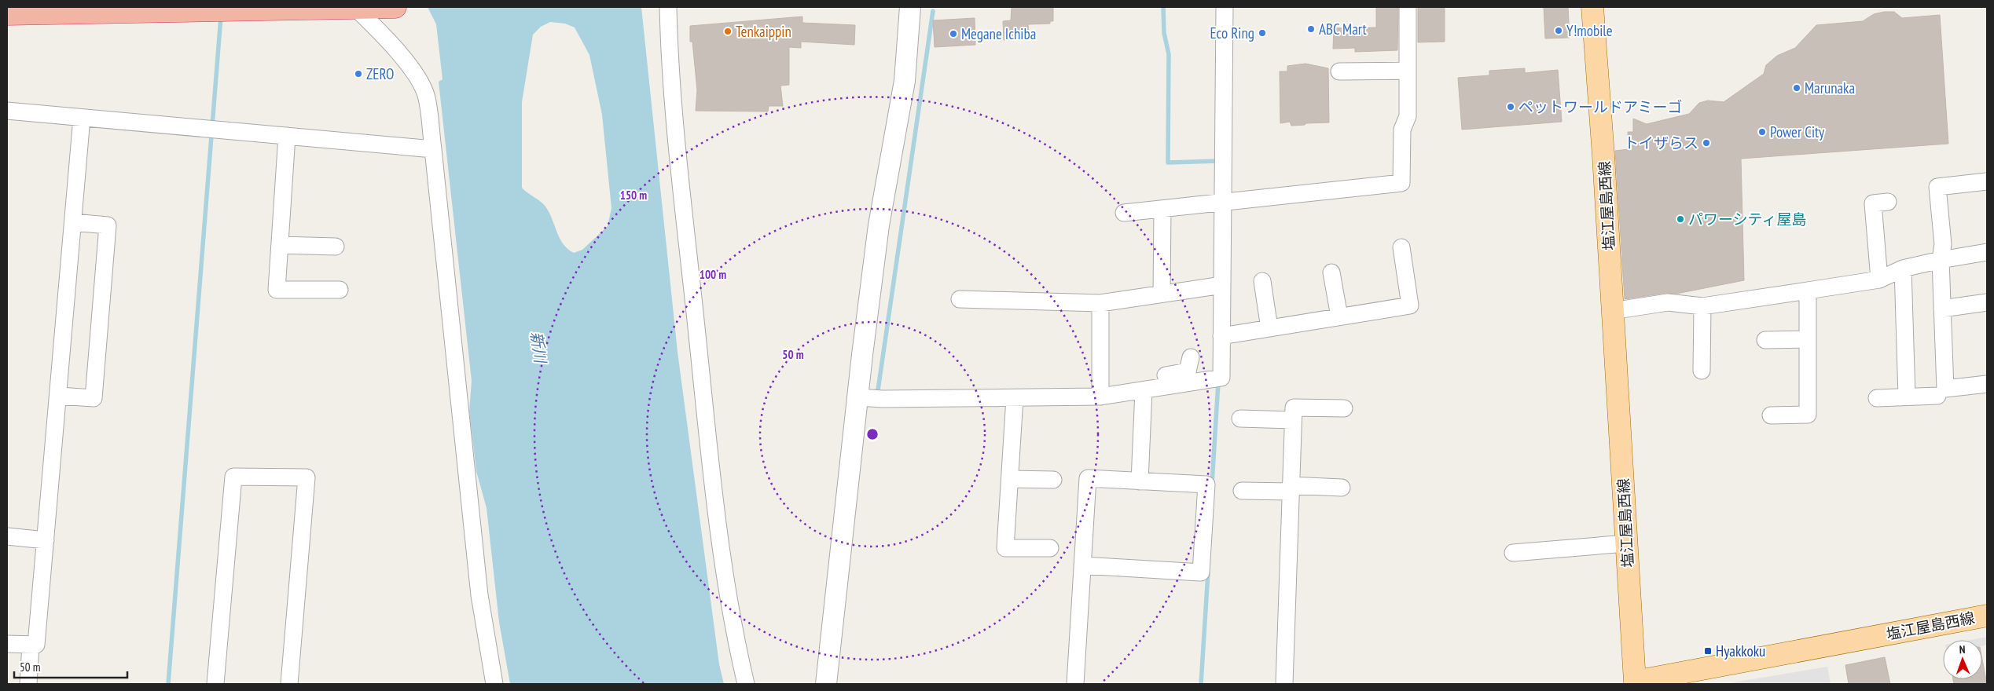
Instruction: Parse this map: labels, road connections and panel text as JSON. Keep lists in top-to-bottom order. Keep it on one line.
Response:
{"streets":{"main road":["塩江屋島西線"]},"water":["新川"],"places":{"other":["ABC Mart","Y!mobile","Tenkaippin","Eco Ring","Megane Ichiba","ZERO","Marunaka","ペットワールドアミーゴ","Power City","トイザらス","パワーシティ屋島"],"transit":["Hyakkoku"]},"scale_bar":"50 m","north":"top","rings":["150 m","100 m","50 m"]}
